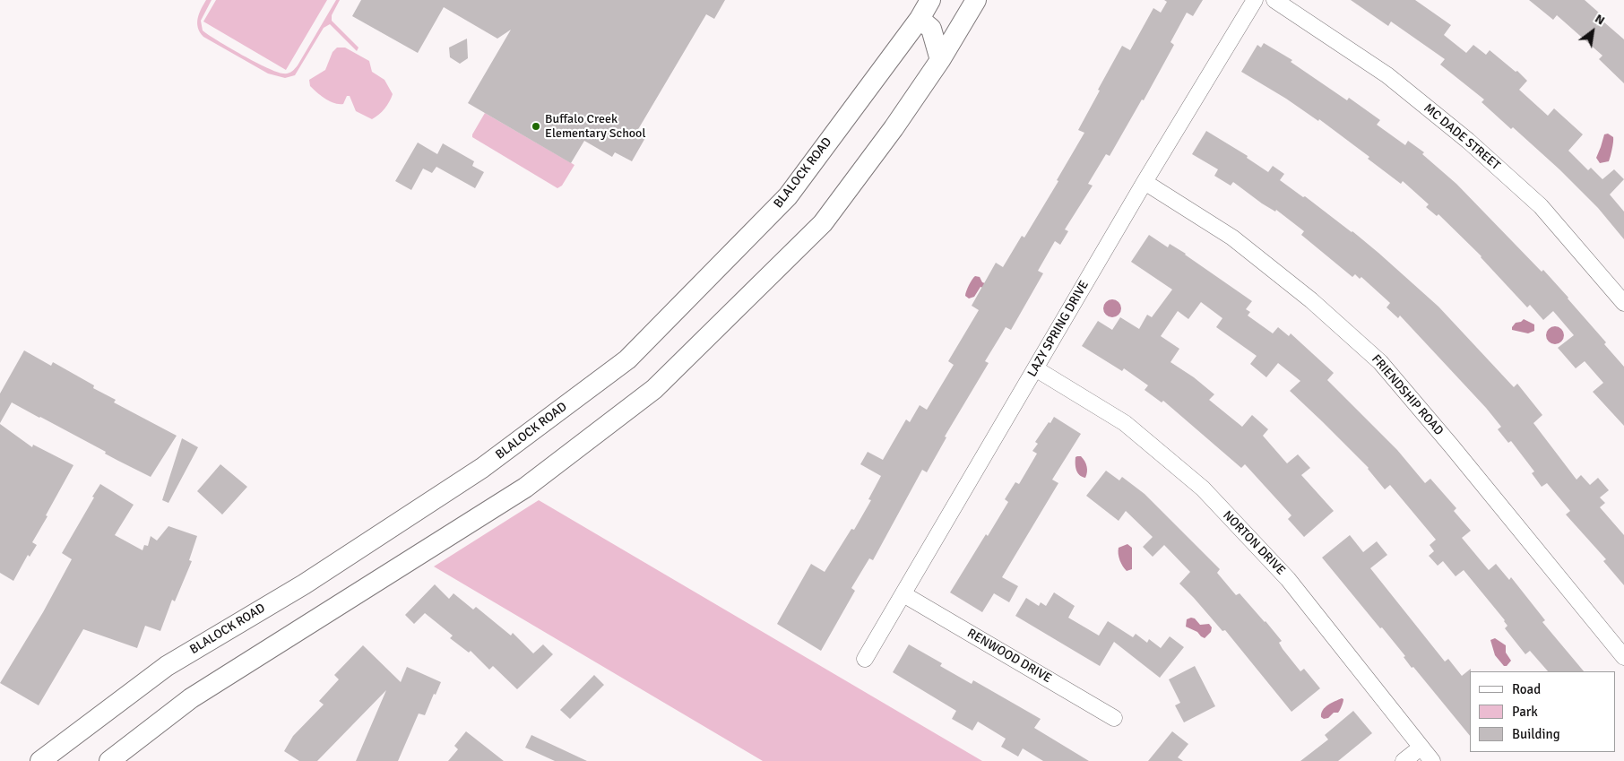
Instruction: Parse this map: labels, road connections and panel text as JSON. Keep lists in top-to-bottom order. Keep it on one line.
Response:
{"streets":{"main road":["BLALOCK ROAD"],"street":["MC DADE STREET","LAZY SPRING DRIVE","FRIENDSHIP ROAD","NORTON DRIVE","RENWOOD DRIVE"]},"crossings":[["LAZY SPRING DRIVE","FRIENDSHIP ROAD"],["LAZY SPRING DRIVE","NORTON DRIVE"],["LAZY SPRING DRIVE","RENWOOD DRIVE"]],"places":["Buffalo Creek Elementary School"],"legend":["Road","Park","Building"],"north":"top right"}
